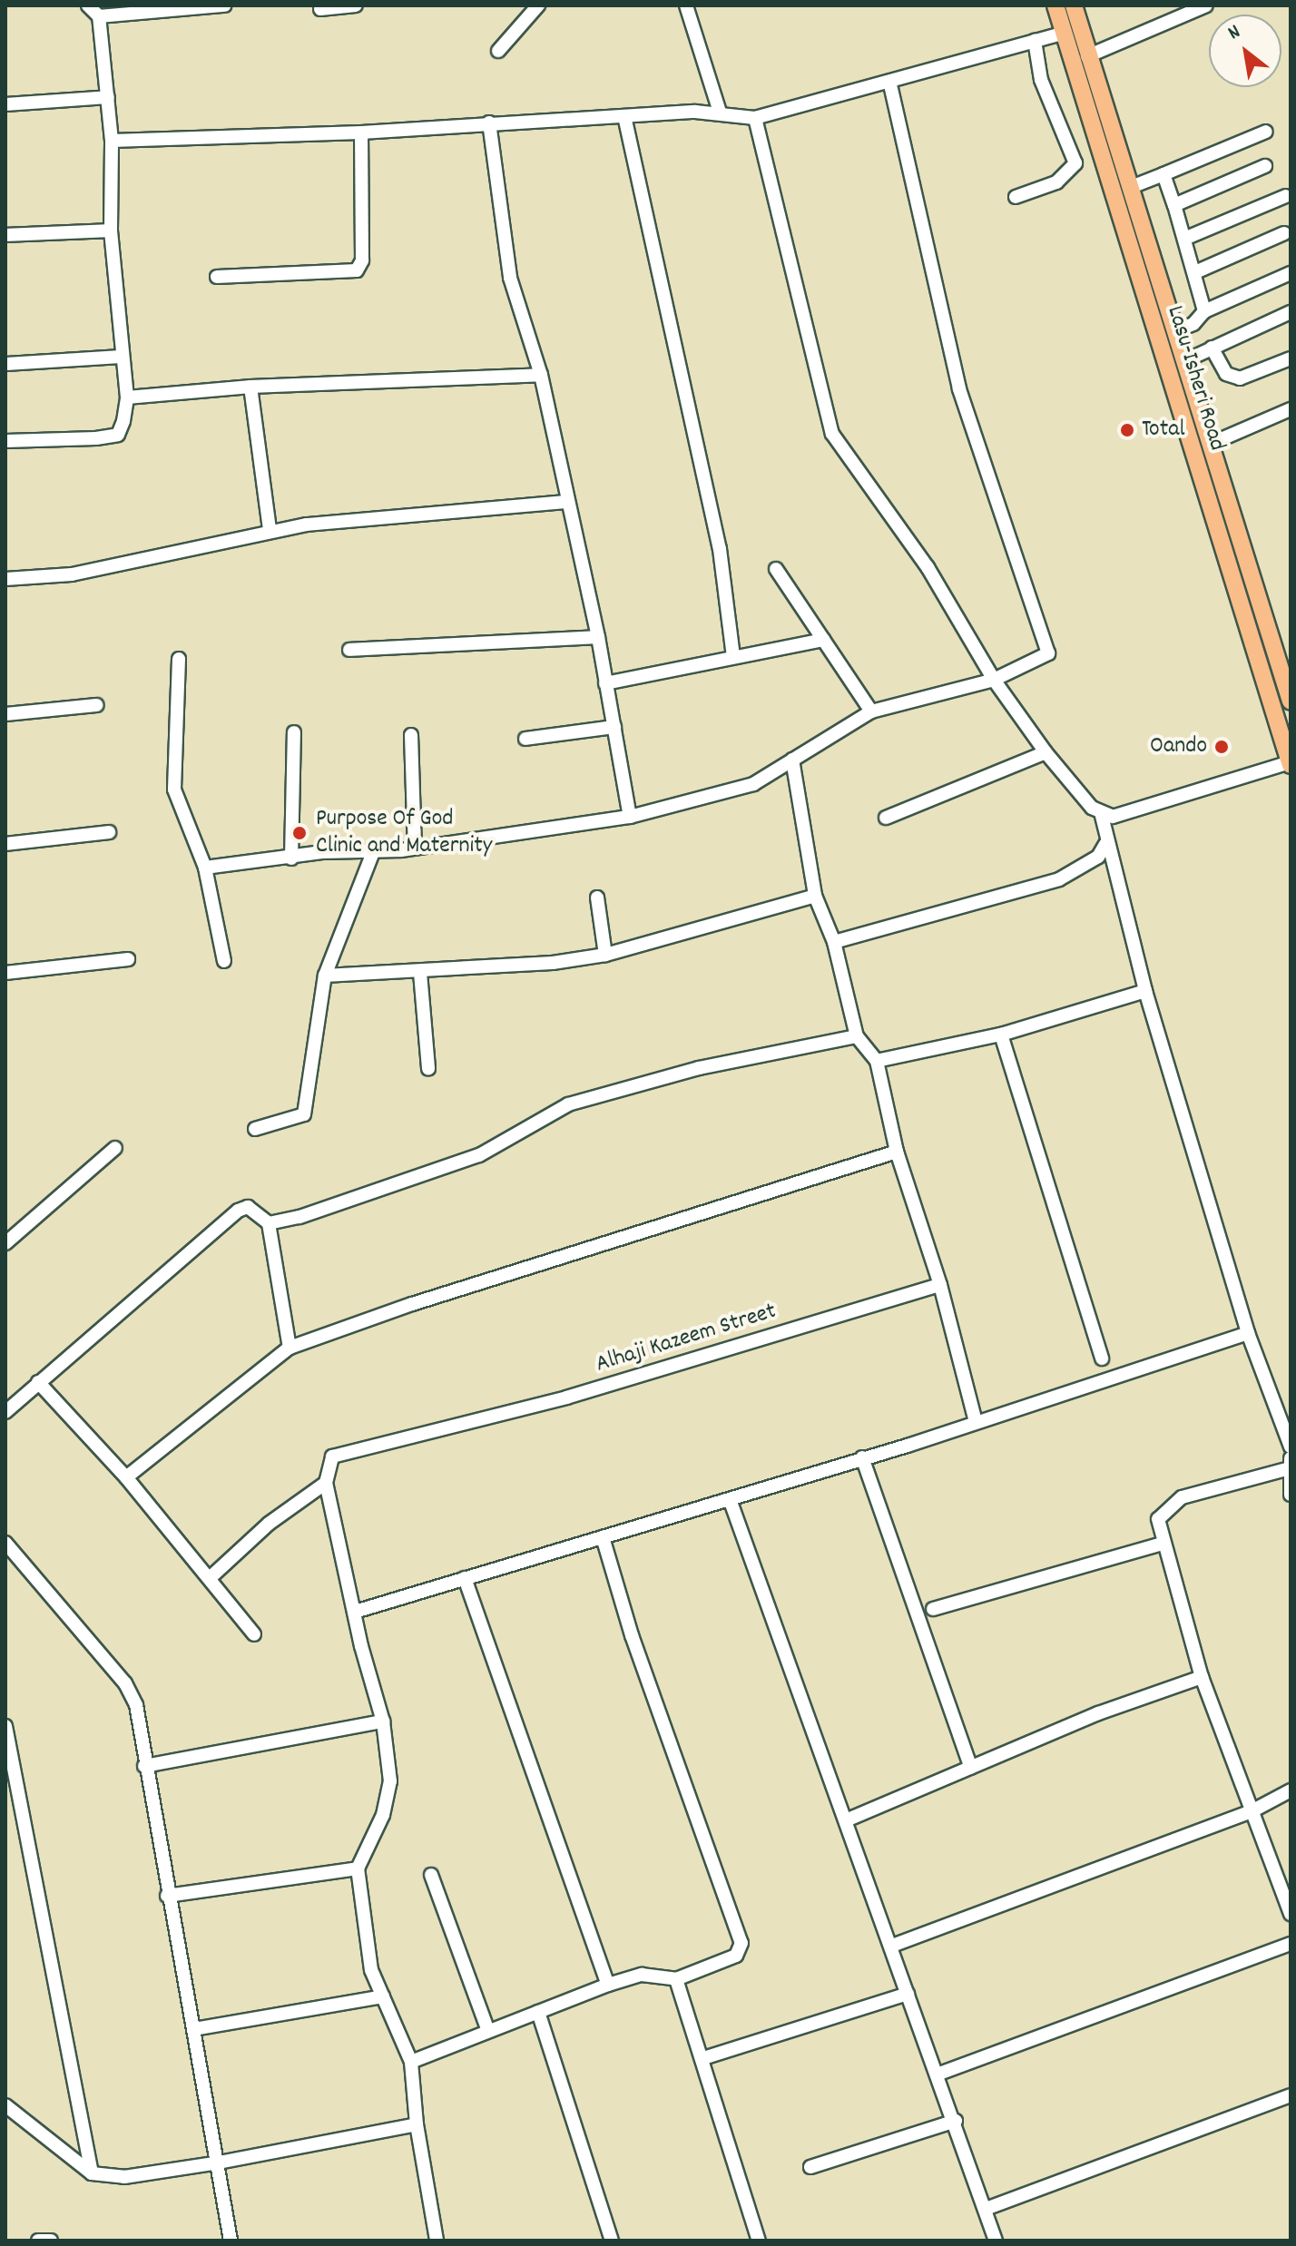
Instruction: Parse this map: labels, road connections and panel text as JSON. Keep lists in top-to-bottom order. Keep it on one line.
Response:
{"streets":{"main road":["Lasu-Isheri Road"],"street":["Alhaji Kazeem Street"]},"places":["Total","Oando","Purpose Of God Clinic and Maternity"],"north":"top left"}
